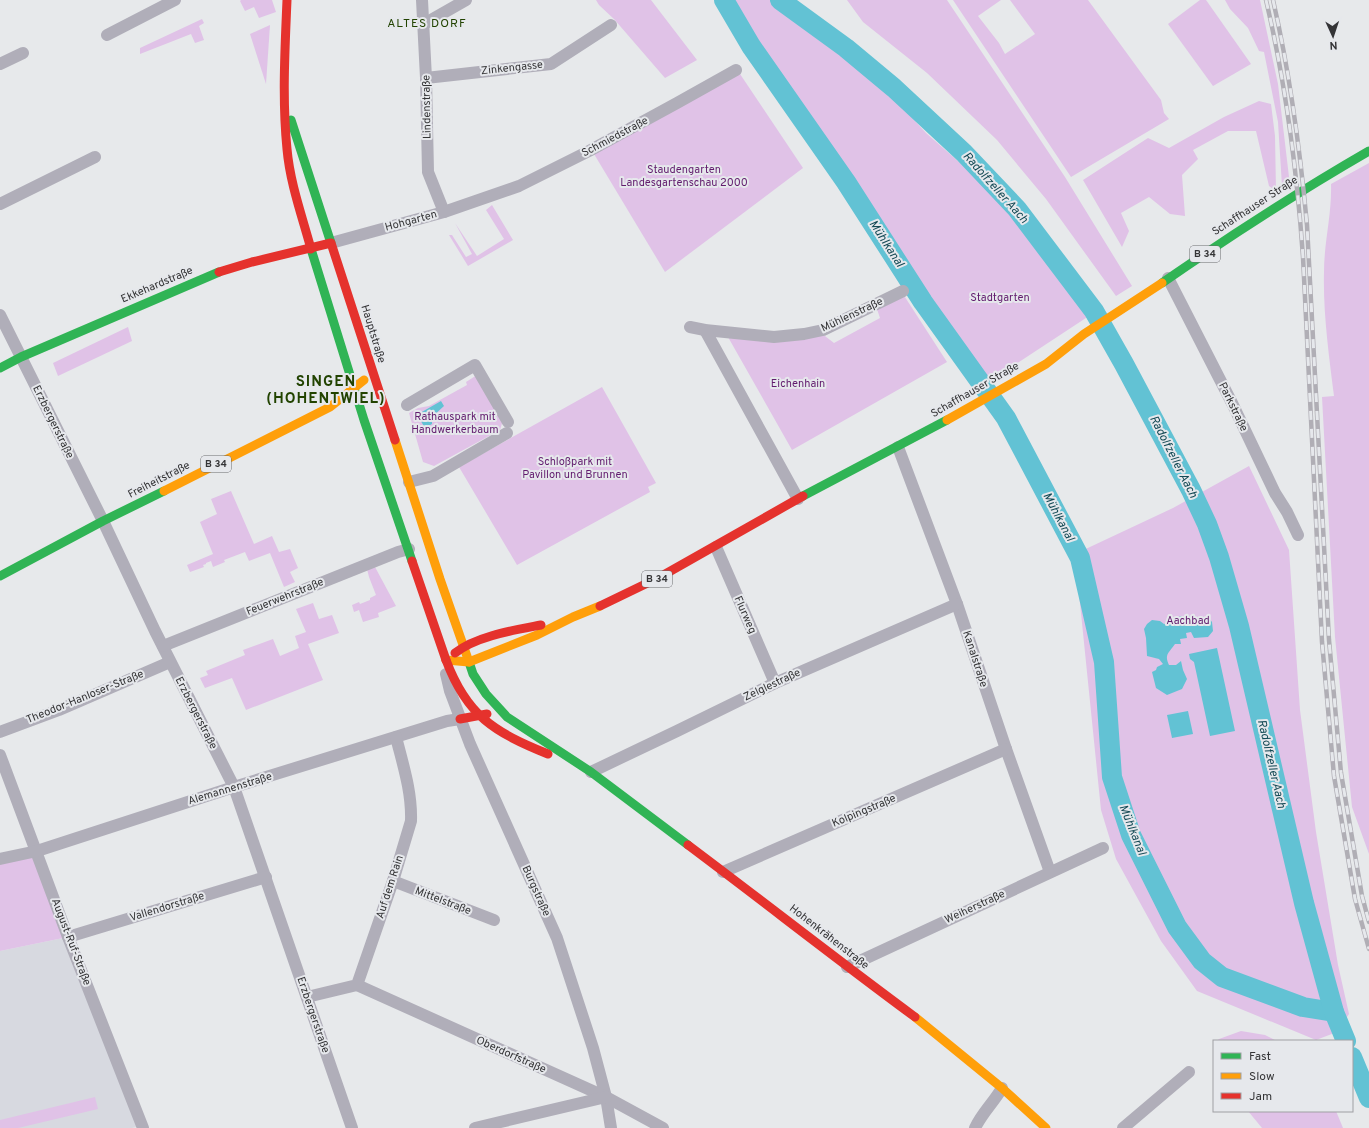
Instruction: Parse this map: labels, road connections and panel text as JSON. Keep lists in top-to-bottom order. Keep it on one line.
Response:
{"streets":{"main road":["Schaffhauser Straße","B 34","Ekkehardstraße","Hauptstraße","Freiheitstraße","Hohenkrähenstraße"],"street":["Zinkengasse","Lindenstraße","Schmiedstraße","Hohgarten","Mühlenstraße","Parkstraße","Erzbergerstraße","Feuerwehrstraße","Flurweg","Kanalstraße","Zelglestraße","Theodor-Hanloser-Straße","Alemannenstraße","Kolpingstraße","Auf dem Rain","Burgstraße","Mittelstraße","Vallendorstraße","Weiherstraße","August-Ruf-Straße","Oberdorfstraße"]},"crossings":[["Zinkengasse","Lindenstraße"],["Lindenstraße","Hohgarten"],["Schmiedstraße","Hohgarten"],["Schaffhauser Straße","Hauptstraße"],["Schaffhauser Straße","Parkstraße"],["Schaffhauser Straße","Flurweg"],["Schaffhauser Straße","Kanalstraße"],["Schaffhauser Straße","Burgstraße"],["Schaffhauser Straße","Hohenkrähenstraße"],["Hohgarten","Ekkehardstraße"],["Hohgarten","Hauptstraße"],["Ekkehardstraße","Hauptstraße"],["Ekkehardstraße","Erzbergerstraße"],["Hauptstraße","Freiheitstraße"],["Hauptstraße","Feuerwehrstraße"],["Hauptstraße","Burgstraße"],["Hauptstraße","Hohenkrähenstraße"],["Erzbergerstraße","Freiheitstraße"],["Erzbergerstraße","Feuerwehrstraße"],["Erzbergerstraße","Theodor-Hanloser-Straße"],["Erzbergerstraße","Alemannenstraße"],["Erzbergerstraße","Vallendorstraße"],["Flurweg","Zelglestraße"],["Kanalstraße","Zelglestraße"],["Kanalstraße","Kolpingstraße"],["Kanalstraße","Weiherstraße"],["Zelglestraße","Hohenkrähenstraße"],["Alemannenstraße","Auf dem Rain"],["Alemannenstraße","Burgstraße"],["Alemannenstraße","August-Ruf-Straße"],["Kolpingstraße","Hohenkrähenstraße"],["Auf dem Rain","Mittelstraße"],["Auf dem Rain","Oberdorfstraße"],["Burgstraße","Hohenkrähenstraße"],["Burgstraße","Oberdorfstraße"],["Vallendorstraße","August-Ruf-Straße"],["Weiherstraße","Hohenkrähenstraße"]],"districts":["ALTES DORF","SINGEN (HOHENTWIEL)"],"water":["Radolfzeller Aach","Mühlkanal"],"parks":["Staudengarten Landesgartenschau 2000","Stadtgarten","Eichenhain","Rathauspark mit Handwerkerbaum","Schloßpark mit Pavillon und Brunnen","Aachbad"],"legend":["Fast","Slow","Jam"],"north":"bottom"}
